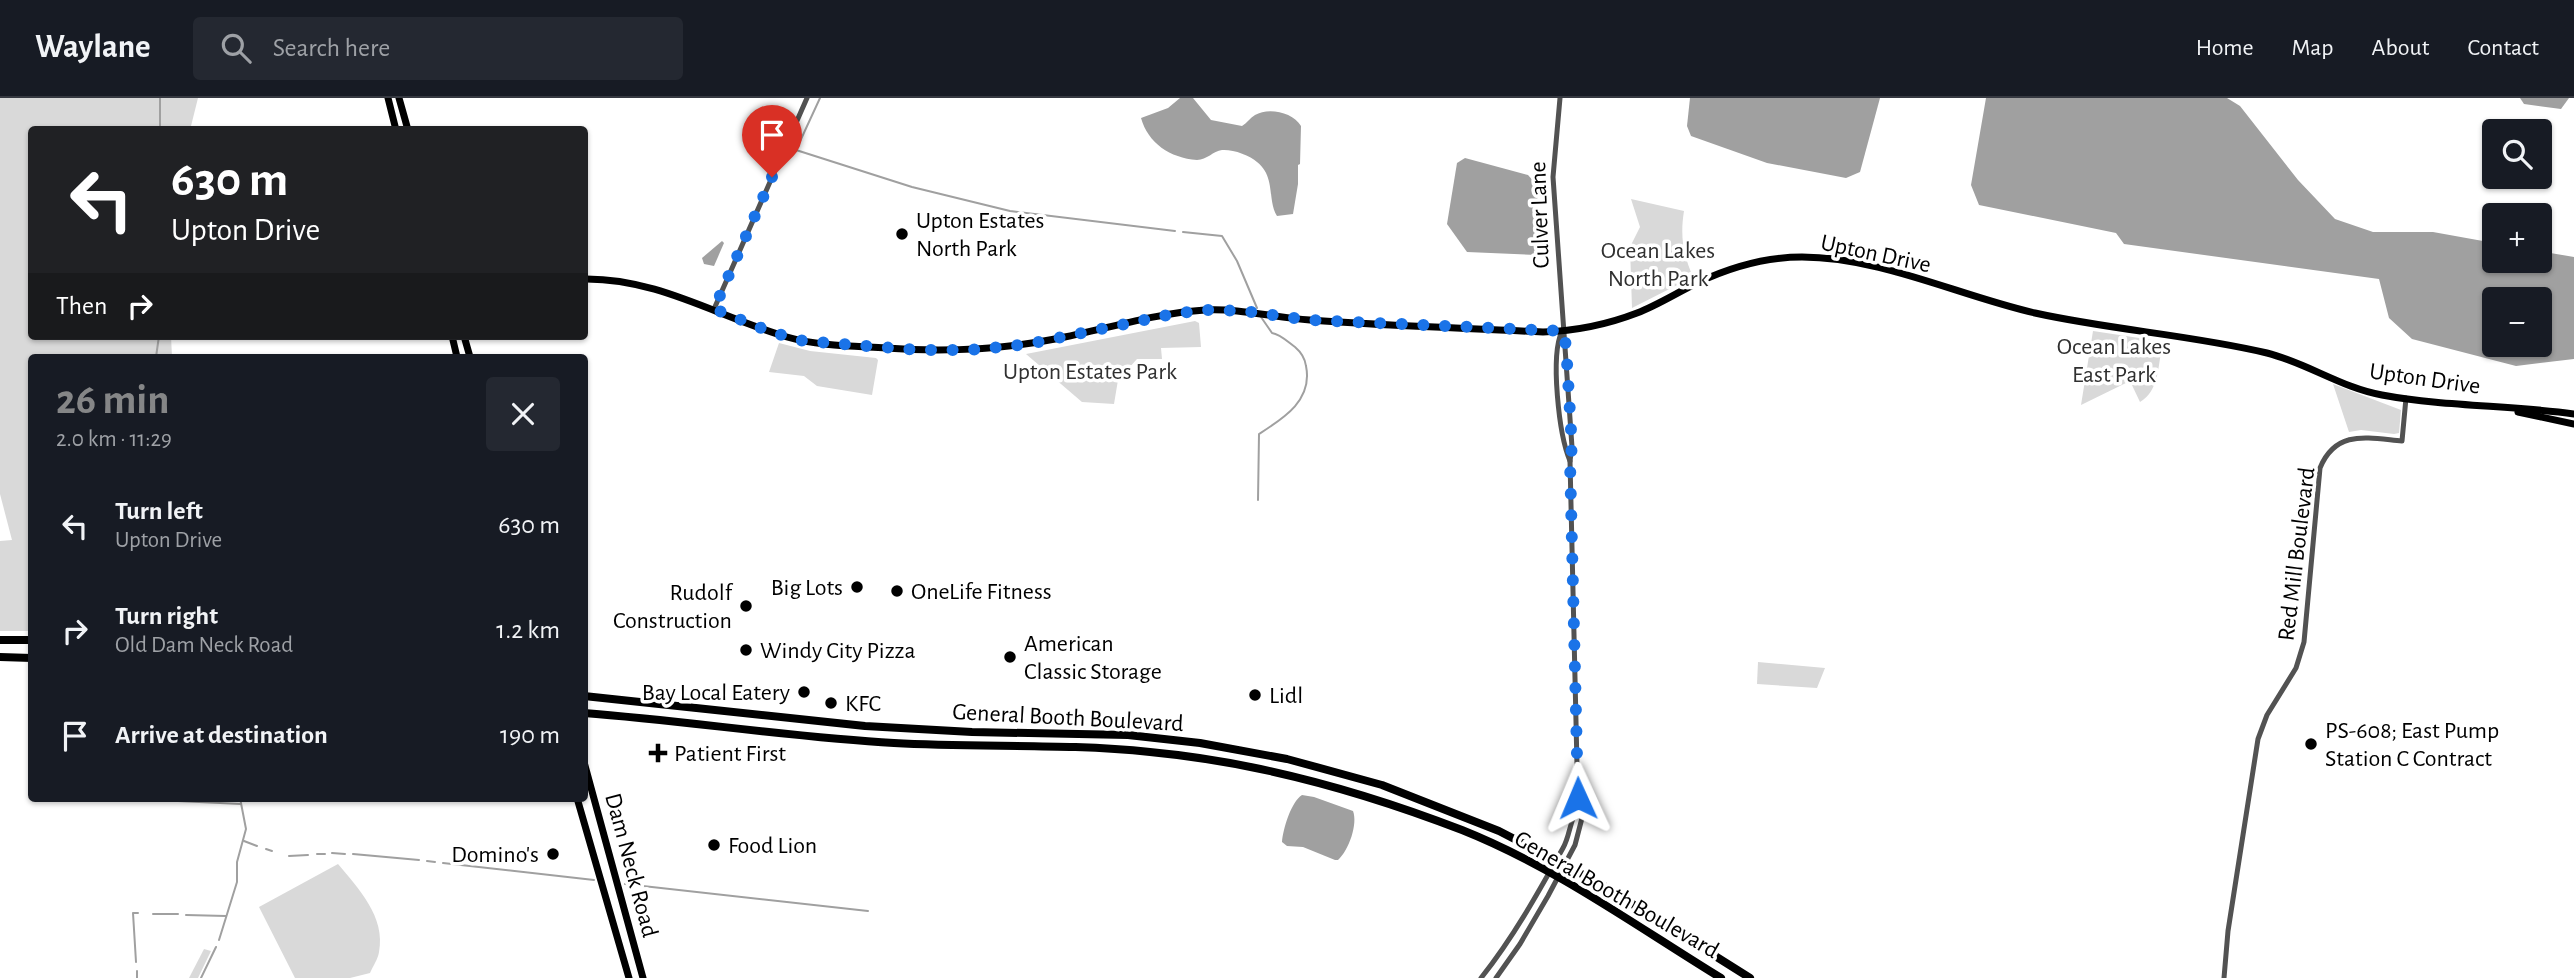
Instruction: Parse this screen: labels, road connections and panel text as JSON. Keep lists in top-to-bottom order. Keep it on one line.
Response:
{"streets":{"highway":["General Booth Boulevard"],"main road":["Upton Drive","Dam Neck Road"],"street":["Culver Lane","Red Mill Boulevard"]},"crossings":[["Culver Lane","Upton Drive"],["Culver Lane","General Booth Boulevard"],["Upton Drive","Red Mill Boulevard"]],"parks":["Ocean Lakes North Park","Ocean Lakes East Park","Upton Estates Park"],"places":{"other":["Upton Estates North Park","Big Lots","OneLife Fitness","Rudolf Construction","Windy City Pizza","American Classic Storage","Bay Local Eatery","Lidl","KFC","PS-608; East Pump Station C Contract","Food Lion","Domino's"],"health":["Patient First"]},"page":{"header":"Waylane","search":"Search here","nav":["Home","Map","About","Contact"],"map_buttons":["+","−"],"turn":["630 m","Upton Drive"],"then":"Then","heading":["26 min","2.0 km · 11:29"],"list":[{"name":"Turn left","note":"Upton Drive","value":"630 m"},{"name":"Turn right","note":"Old Dam Neck Road","value":"1.2 km"},{"name":"Arrive at destination","value":"190 m"}]}}
